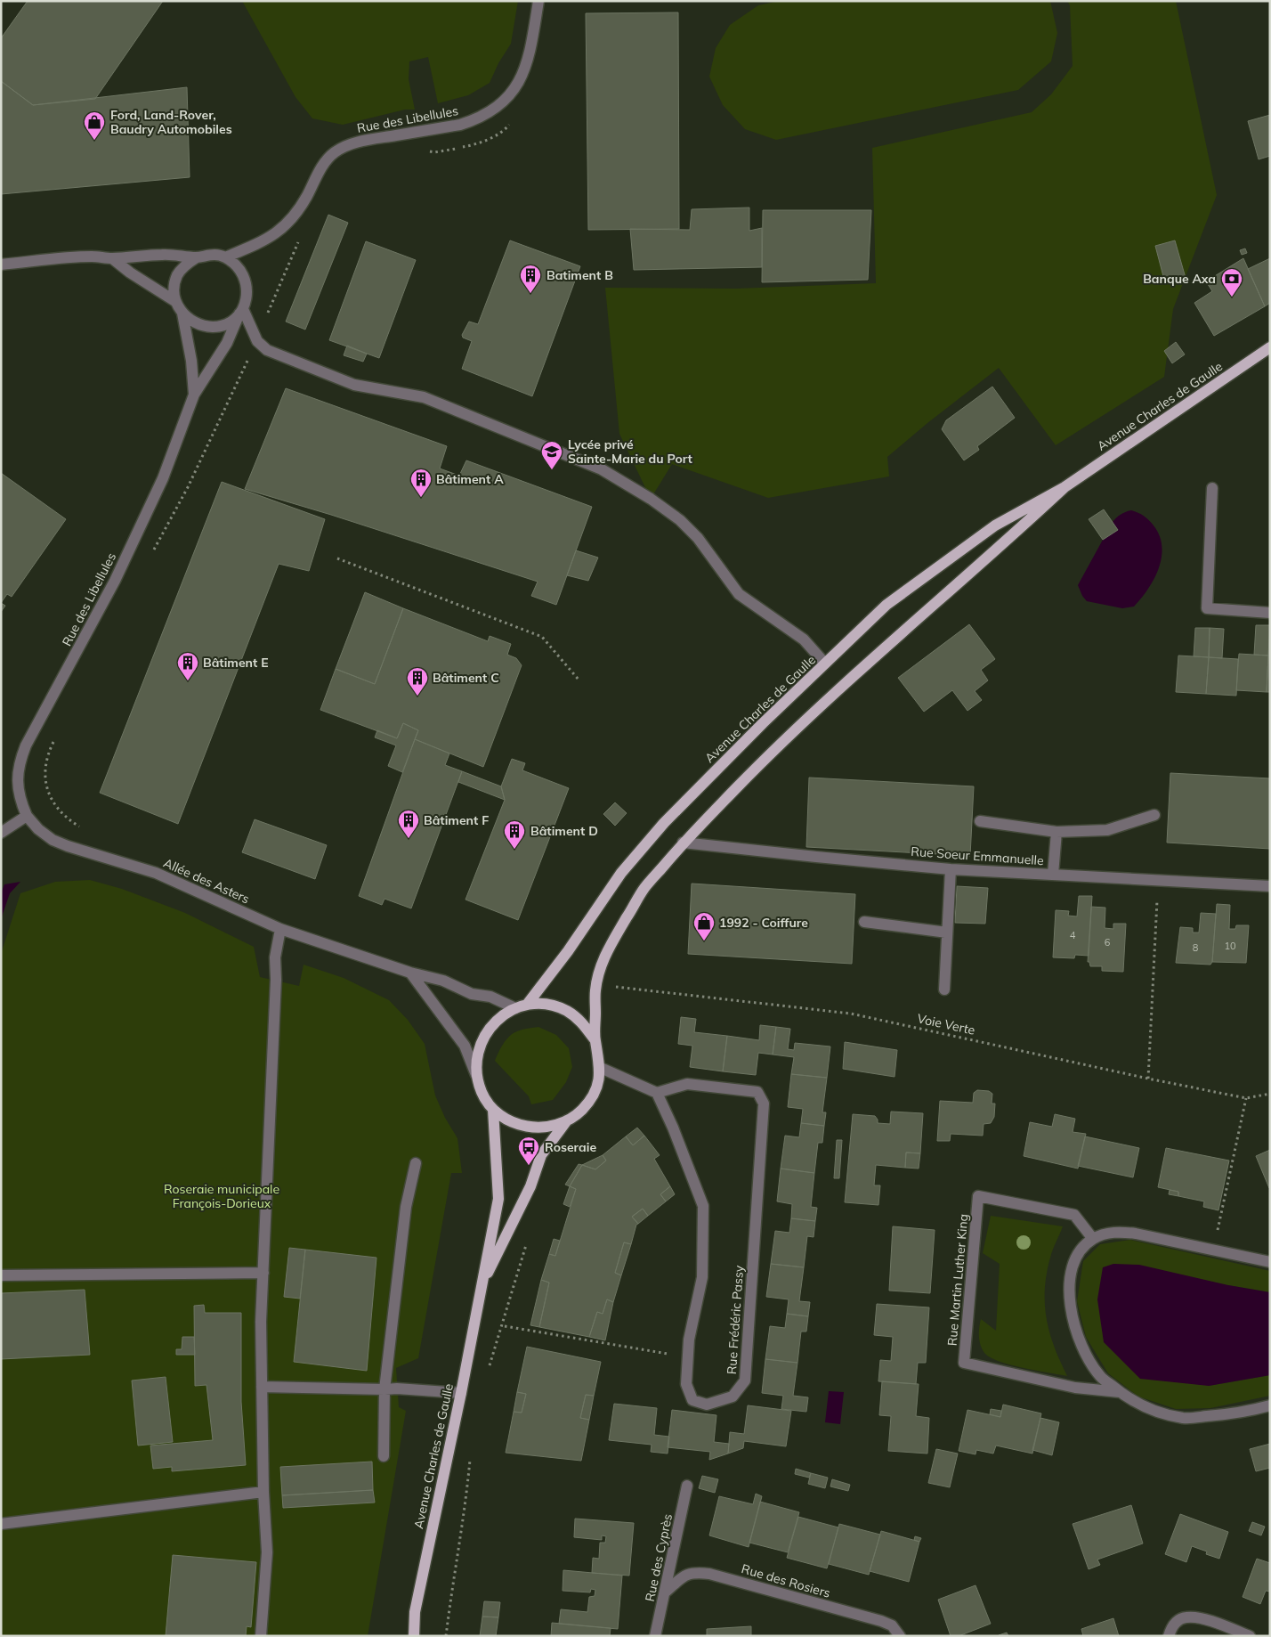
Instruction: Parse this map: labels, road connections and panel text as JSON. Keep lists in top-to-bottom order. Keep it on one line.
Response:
{"streets":{"main road":["Avenue Charles de Gaulle"],"street":["Rue des Libellules","Rue Soeur Emmanuelle","Allée des Asters","Rue Martin Luther King","Rue Frédéric Passy","Rue des Cyprès","Rue des Rosiers"],"path":["Voie Verte"]},"crossings":[["Rue des Libellules","Allée des Asters"],["Avenue Charles de Gaulle","Rue Soeur Emmanuelle"],["Avenue Charles de Gaulle","Allée des Asters"],["Rue des Cyprès","Rue des Rosiers"]],"parks":["Roseraie municipale François-Dorieux"],"places":{"shop":["Ford, Land-Rover, Baudry Automobiles","1992 - Coiffure"],"building":["Batiment B","Bâtiment A","Bâtiment E","Bâtiment C","Bâtiment F","Bâtiment D"],"bank":["Banque Axa"],"school or university":["Lycée privé Sainte-Marie du Port"],"bus stop":["Roseraie"]},"house_numbers":["4","6","10","8"]}
